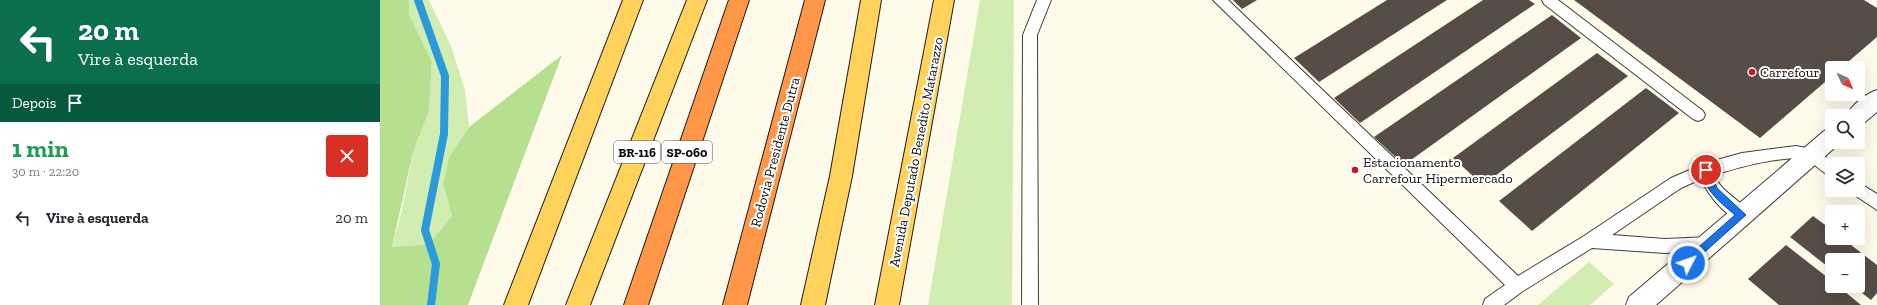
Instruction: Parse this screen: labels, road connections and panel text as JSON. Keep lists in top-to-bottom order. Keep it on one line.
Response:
{"streets":{"highway":["SP-060","Rodovia Presidente Dutra"],"main road":["BR-116","Avenida Deputado Benedito Matarazzo"]},"places":["Carrefour","Estacionamento Carrefour Hipermercado"],"north":"bottom right","page":{"turn":["20 m","Vire à esquerda"],"map_buttons":["+","−"],"then":"Depois","heading":["1 min","30 m · 22:20"],"list":[{"name":"Vire à esquerda","value":"20 m"}]}}
